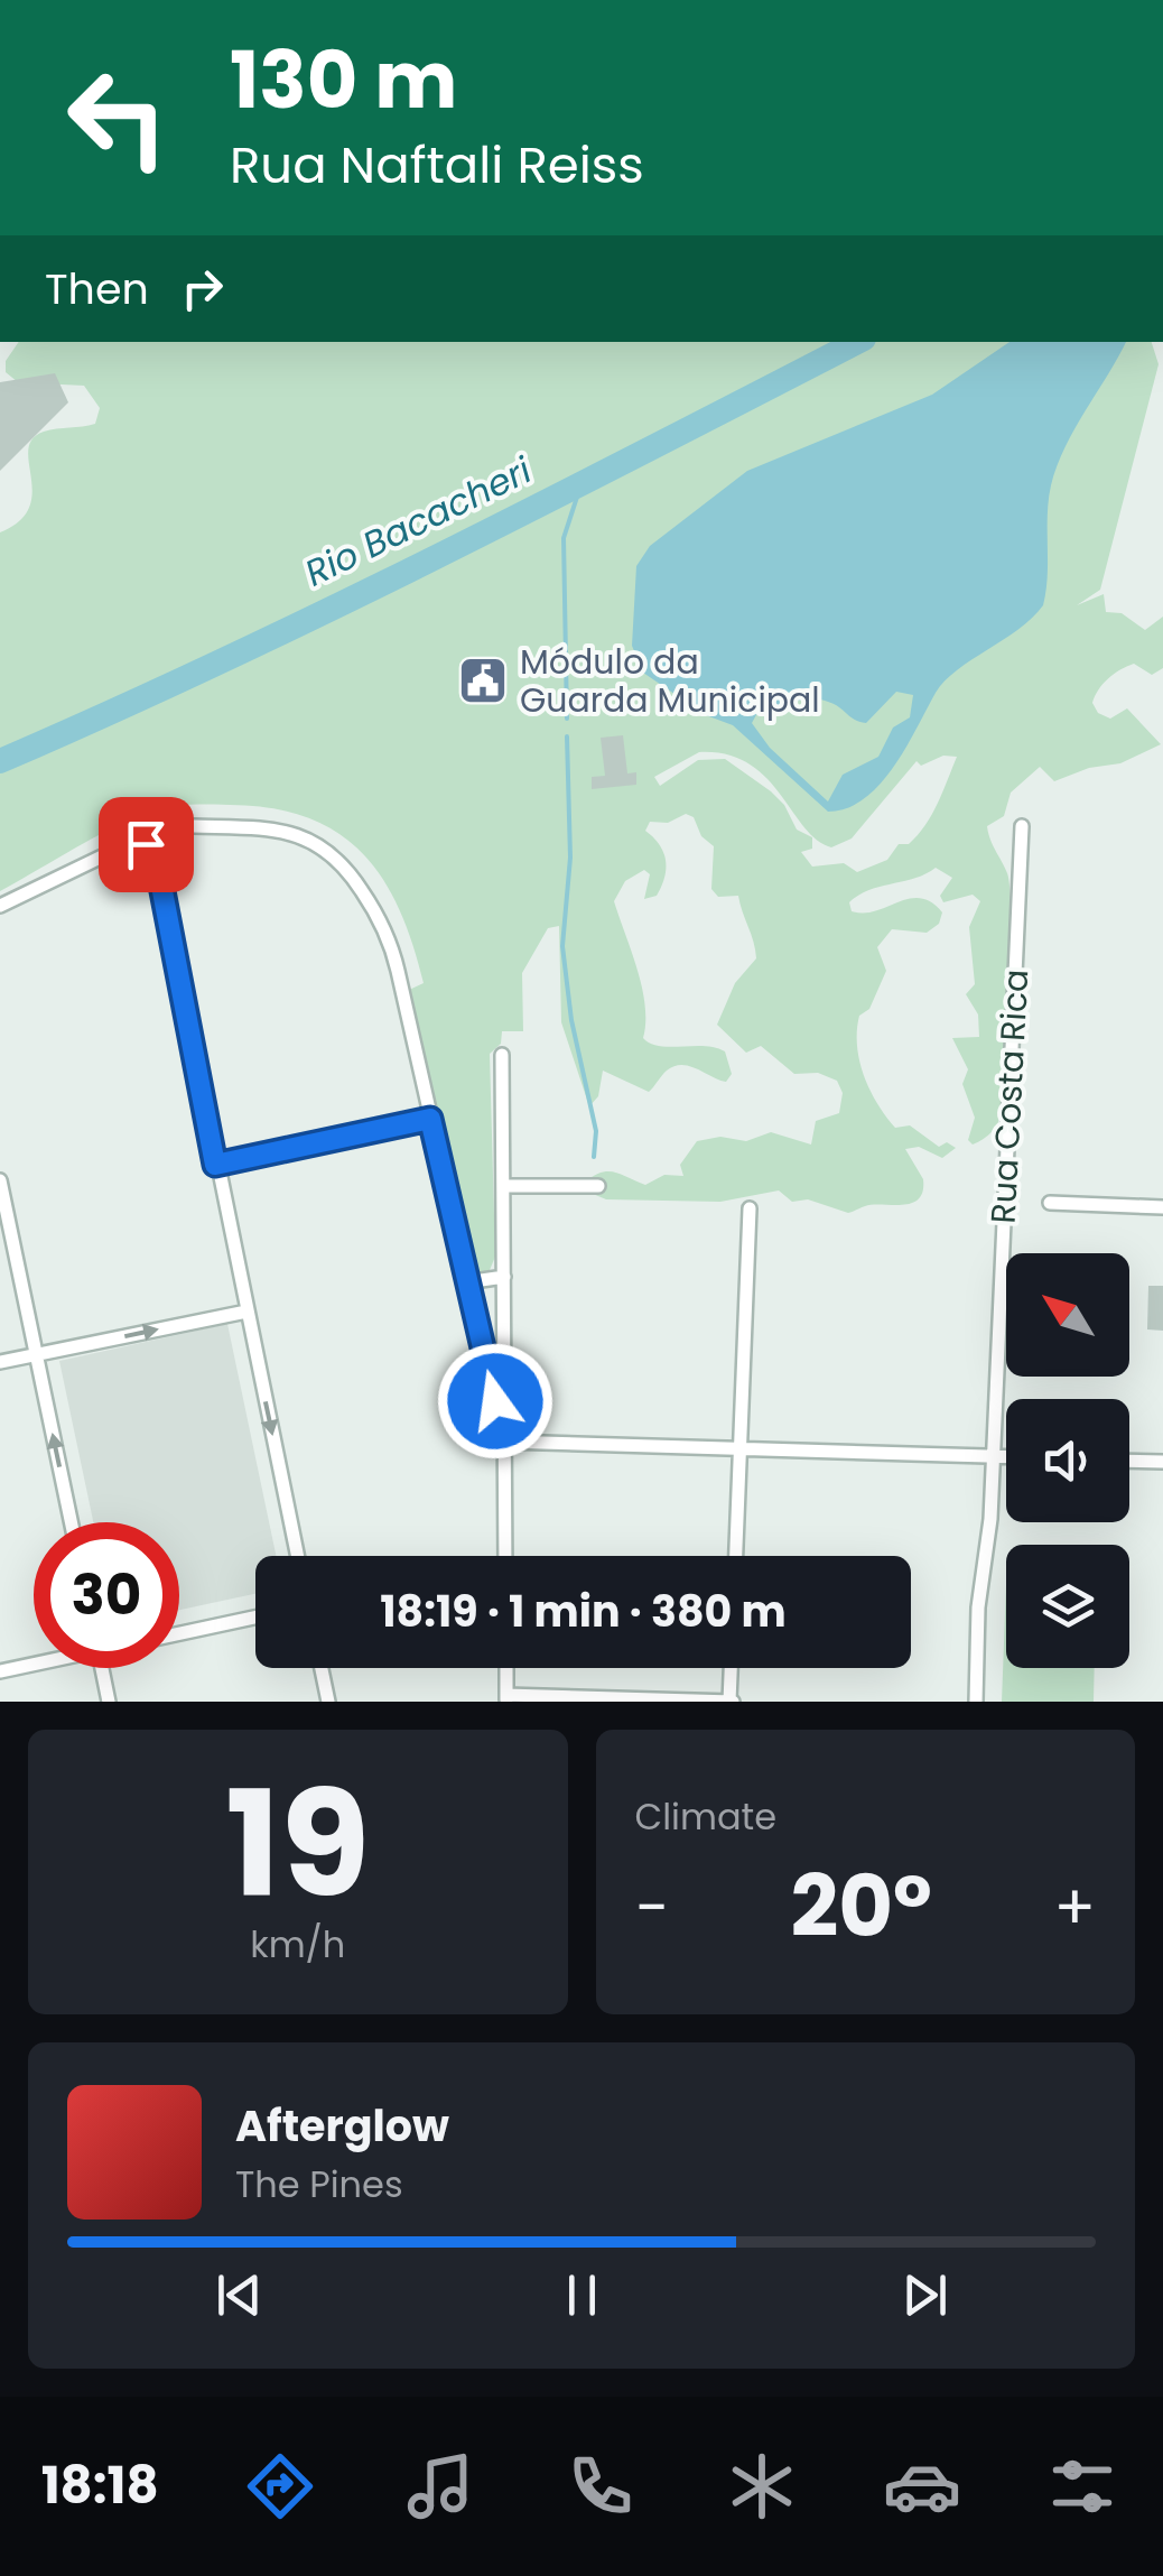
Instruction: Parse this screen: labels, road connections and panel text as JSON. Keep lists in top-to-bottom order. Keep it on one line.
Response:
{"streets":{"street":["Rua Costa Rica"]},"water":["Rio Bacacheri"],"places":{"public building":["Módulo da Guarda Municipal"]},"north":"top left","page":{"turn":["130 m","Rua Naftali Reiss"],"then":"Then","limit":"30","trip":"18:19 · 1 min · 380 m","tile":[["19","km/h"],"Climate"],"heat":["−","20°","+"],"song":["Afterglow","The Pines"],"tabs":"18:18"}}
